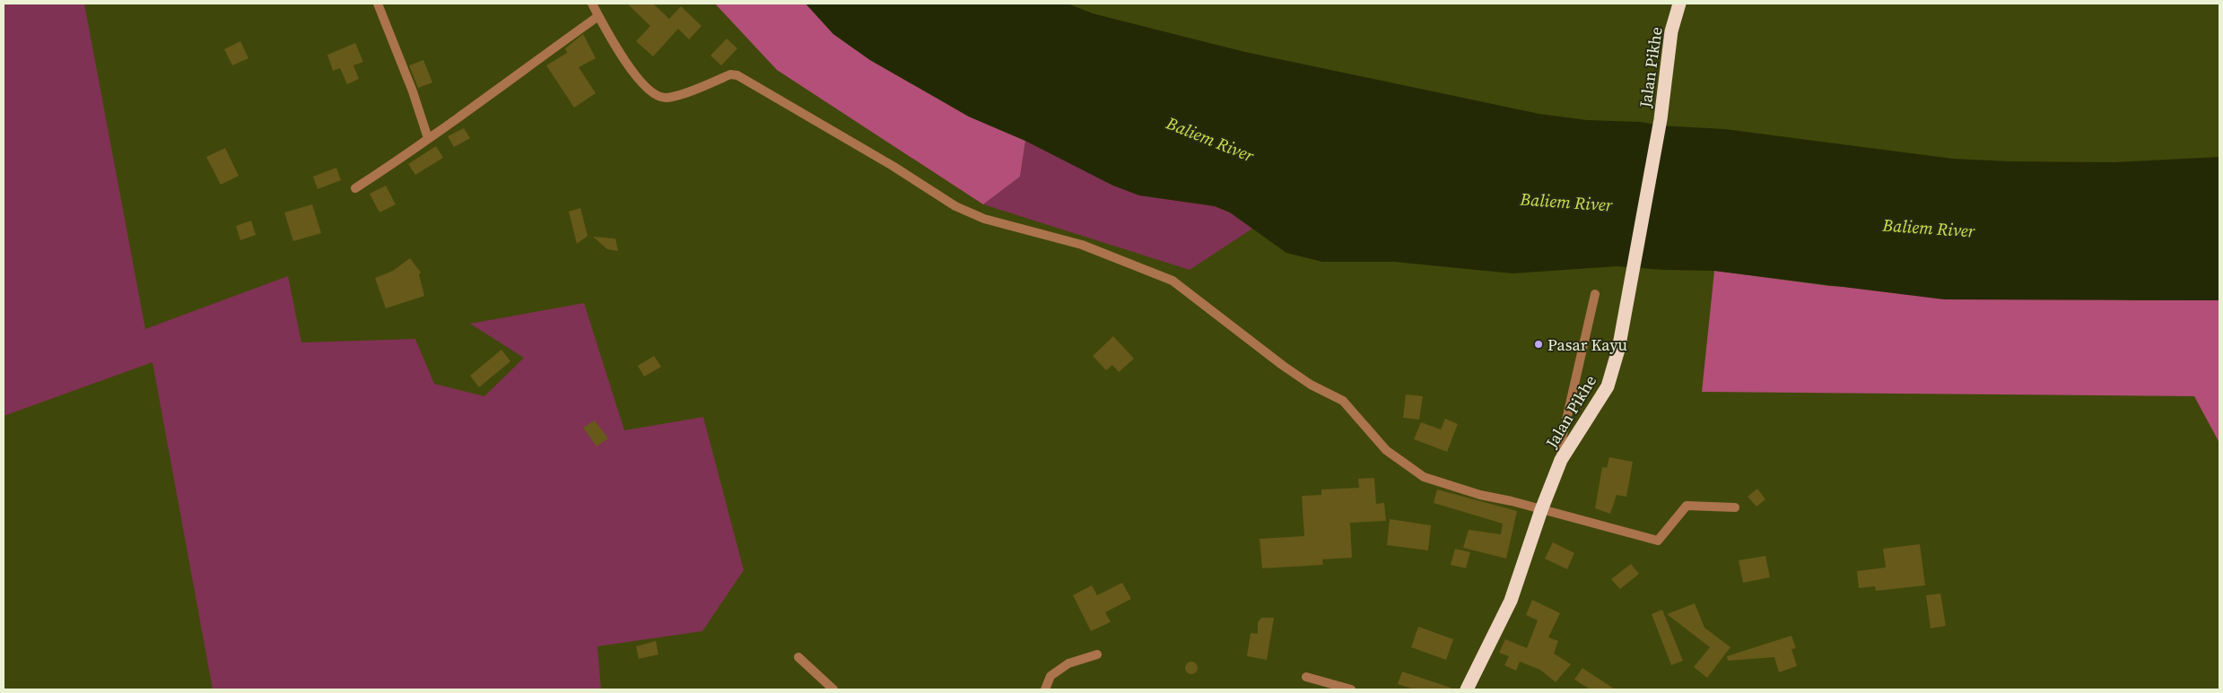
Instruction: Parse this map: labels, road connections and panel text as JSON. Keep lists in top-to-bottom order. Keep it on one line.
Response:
{"streets":{"highway":["Jalan Pikhe"]},"water":["Baliem River"],"places":["Pasar Kayu"]}
